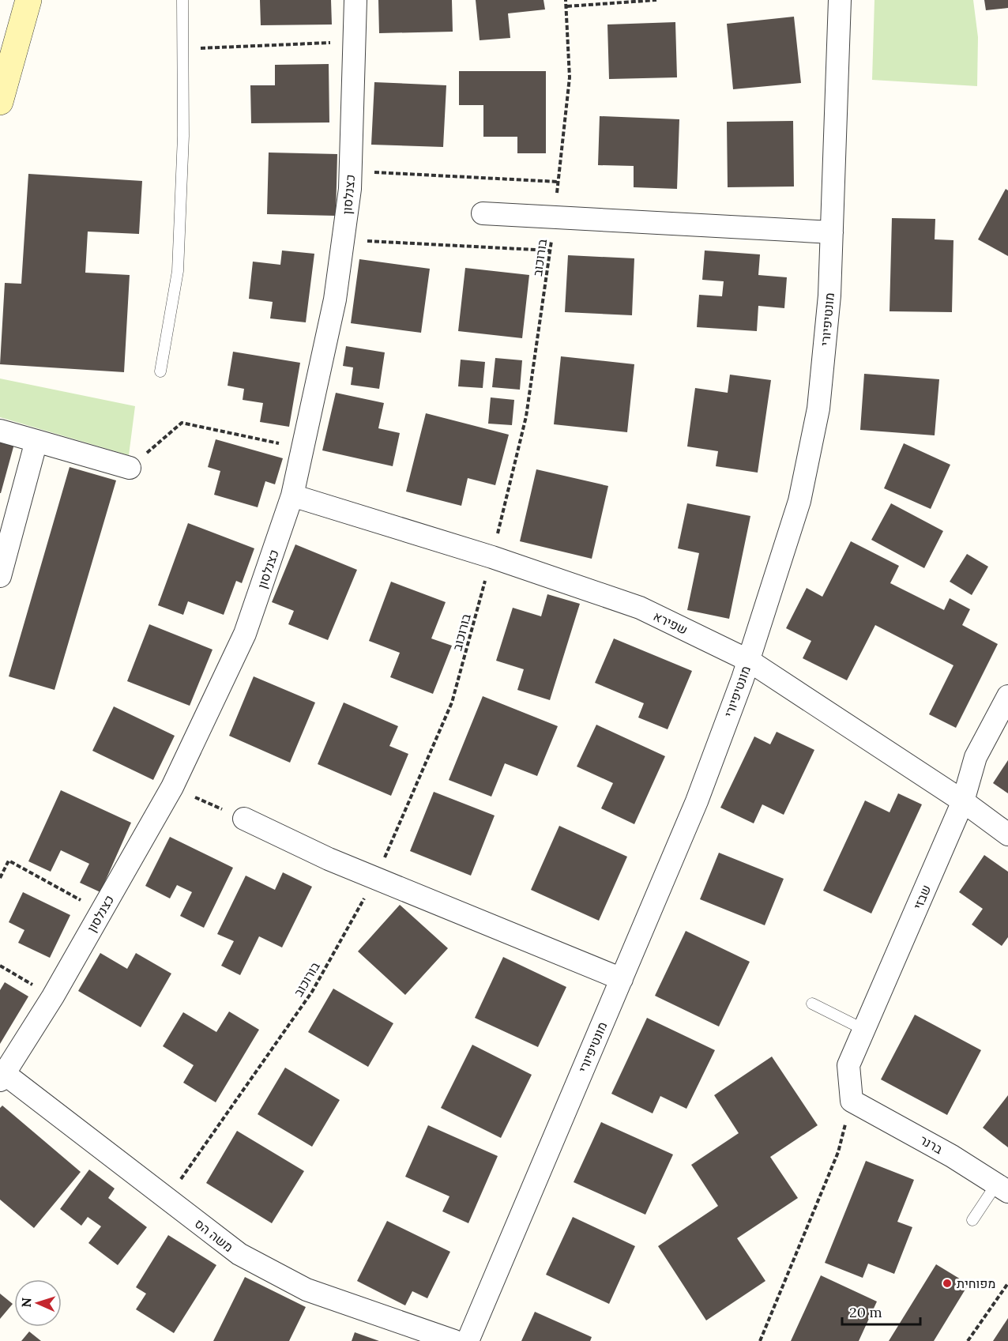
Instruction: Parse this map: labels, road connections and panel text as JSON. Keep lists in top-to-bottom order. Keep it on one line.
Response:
{"streets":{"street":["כצנלסון","מונטיפיורי","שפירא","שבזי","ברנר","משה הס"],"path":["בורוכוב"]},"crossings":[["כצנלסון","שפירא"],["כצנלסון","משה הס"],["בורוכוב","שפירא"],["בורוכוב","משה הס"],["מונטיפיורי","שפירא"],["שפירא","שבזי"],["שבזי","ברנר"]],"places":["מפוחית"],"scale_bar":"20 m","north":"left"}
